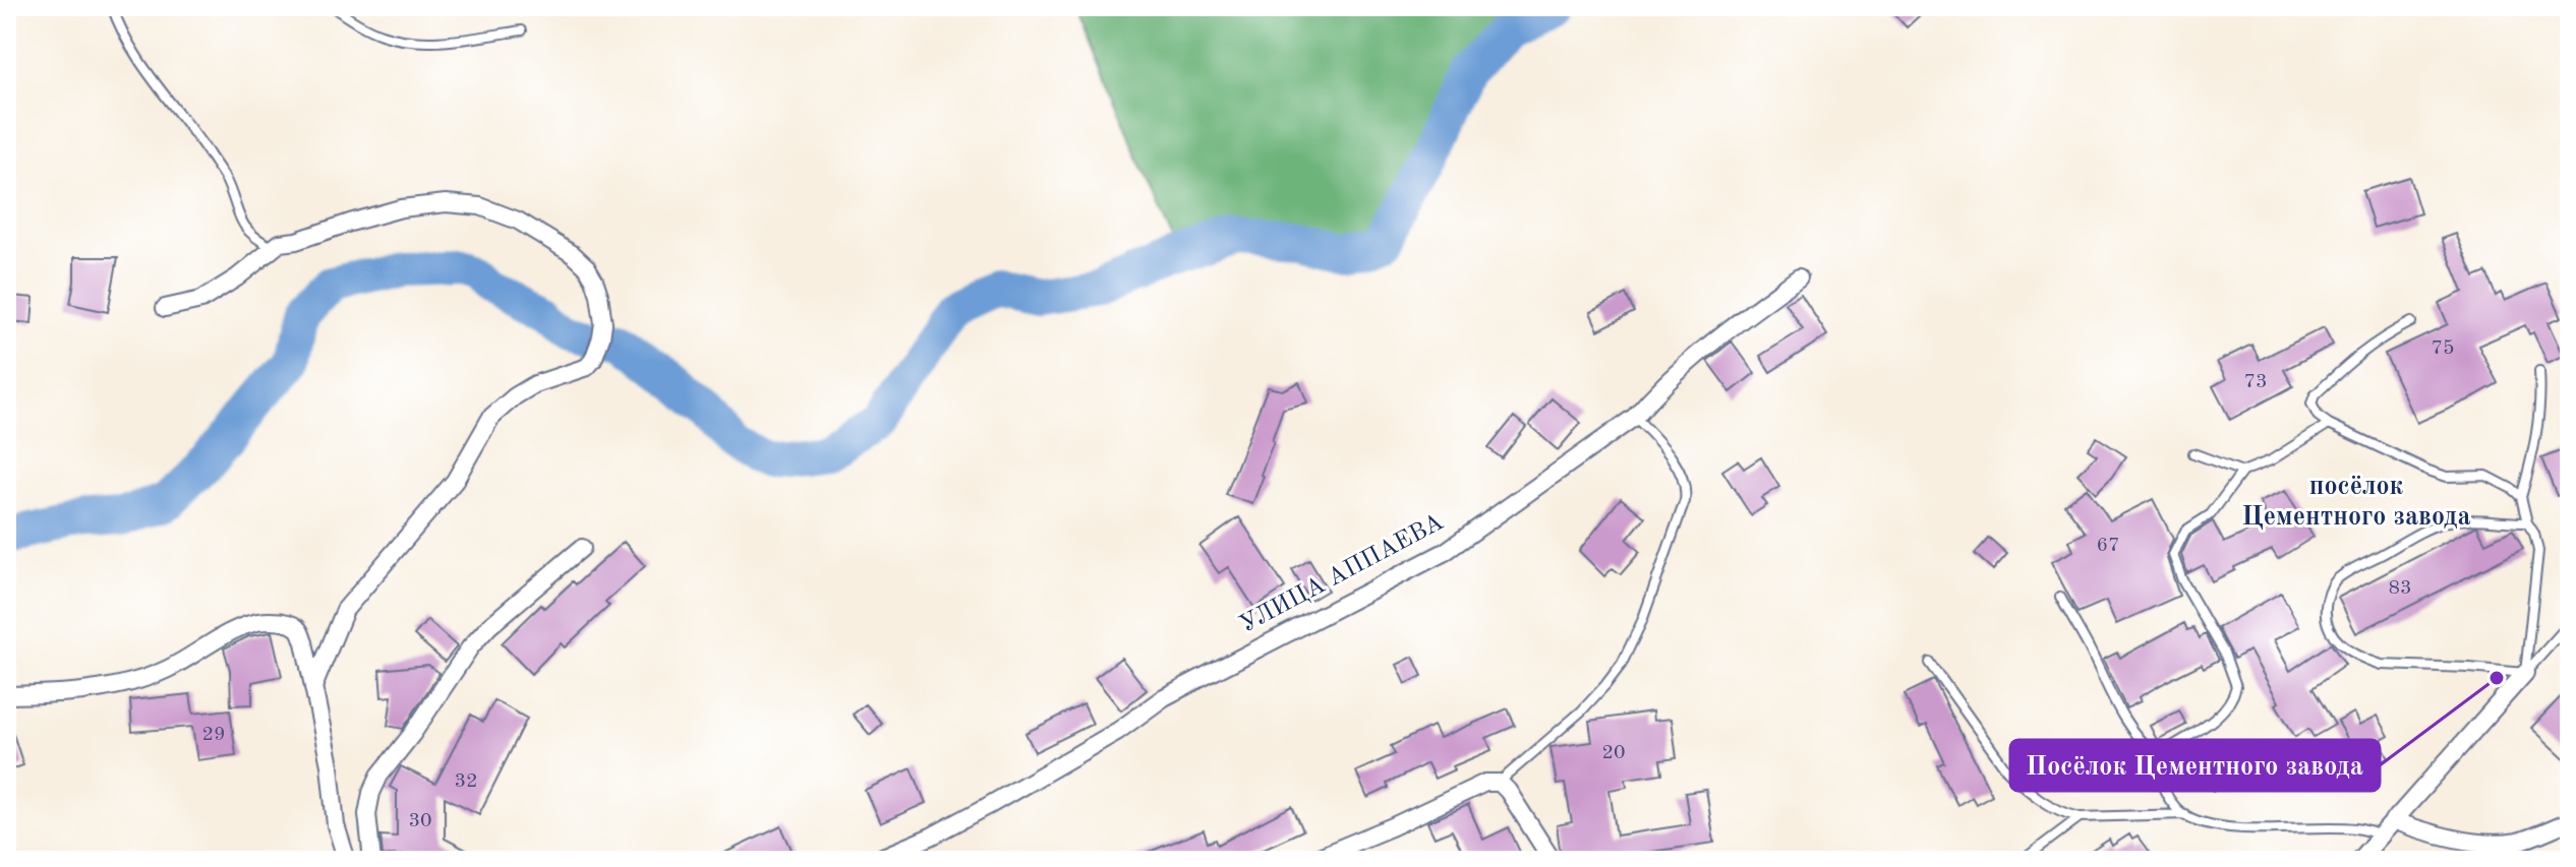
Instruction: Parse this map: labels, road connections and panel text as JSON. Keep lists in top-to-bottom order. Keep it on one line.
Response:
{"streets":{"street":["УЛИЦА АППАЕВА"]},"districts":["посёлок Цементного завода"],"places":["Посёлок Цементного завода"],"house_numbers":["75","73","67","83","29","20","32","30"]}
